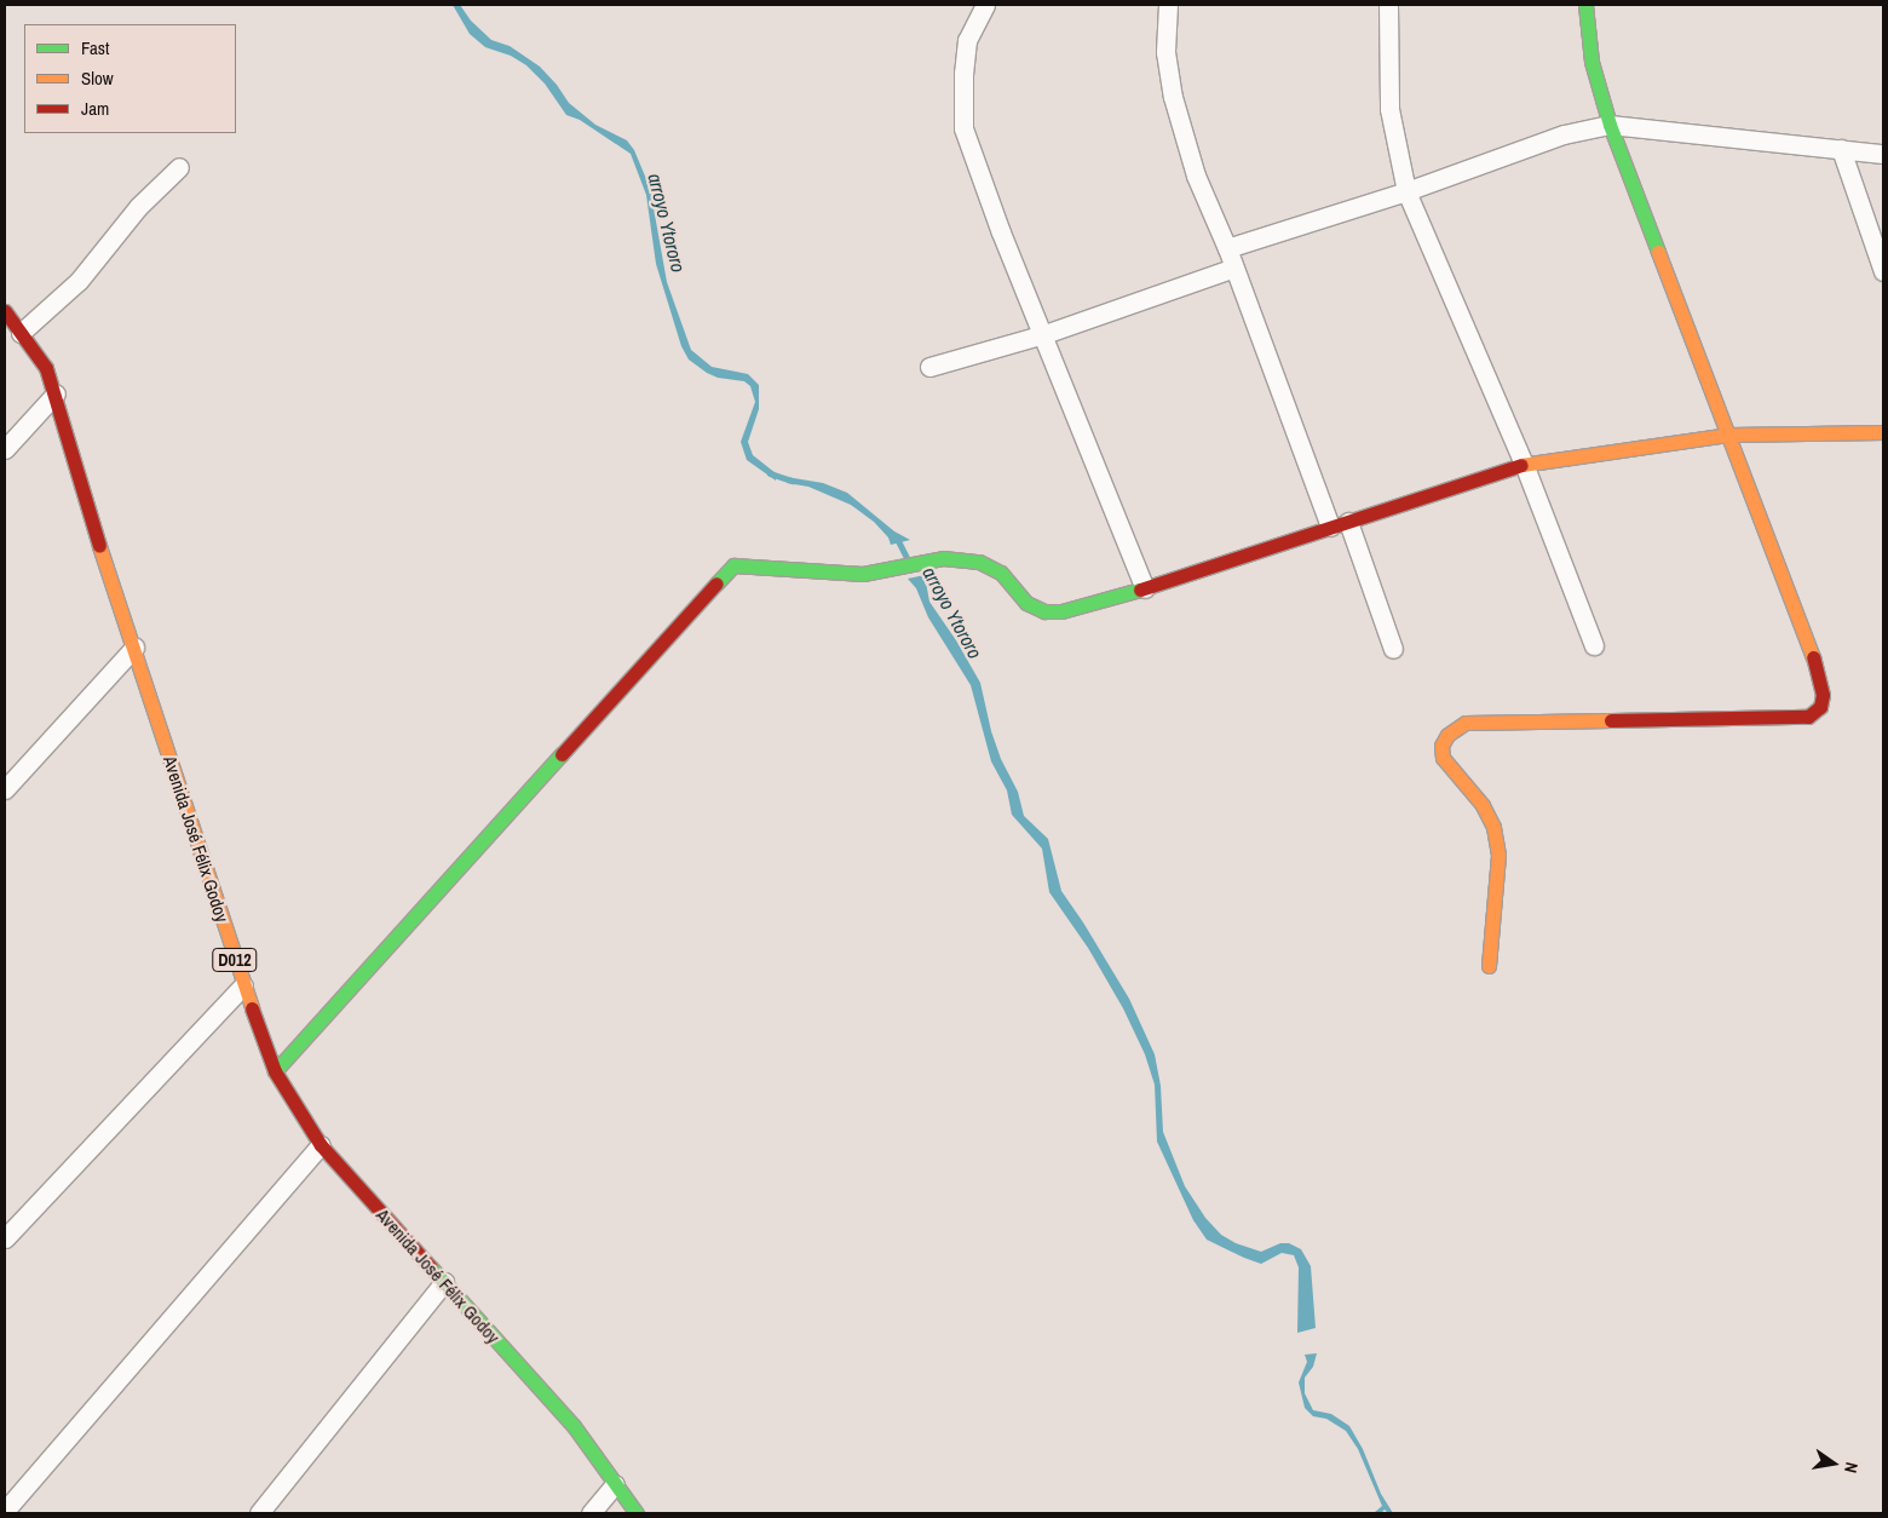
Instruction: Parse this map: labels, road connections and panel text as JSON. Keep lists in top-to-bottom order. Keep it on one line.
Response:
{"streets":{"street":["Avenida José Félix Godoy","D012"]},"water":["arroyo Ytororo"],"legend":["Fast","Slow","Jam"],"north":"right"}
